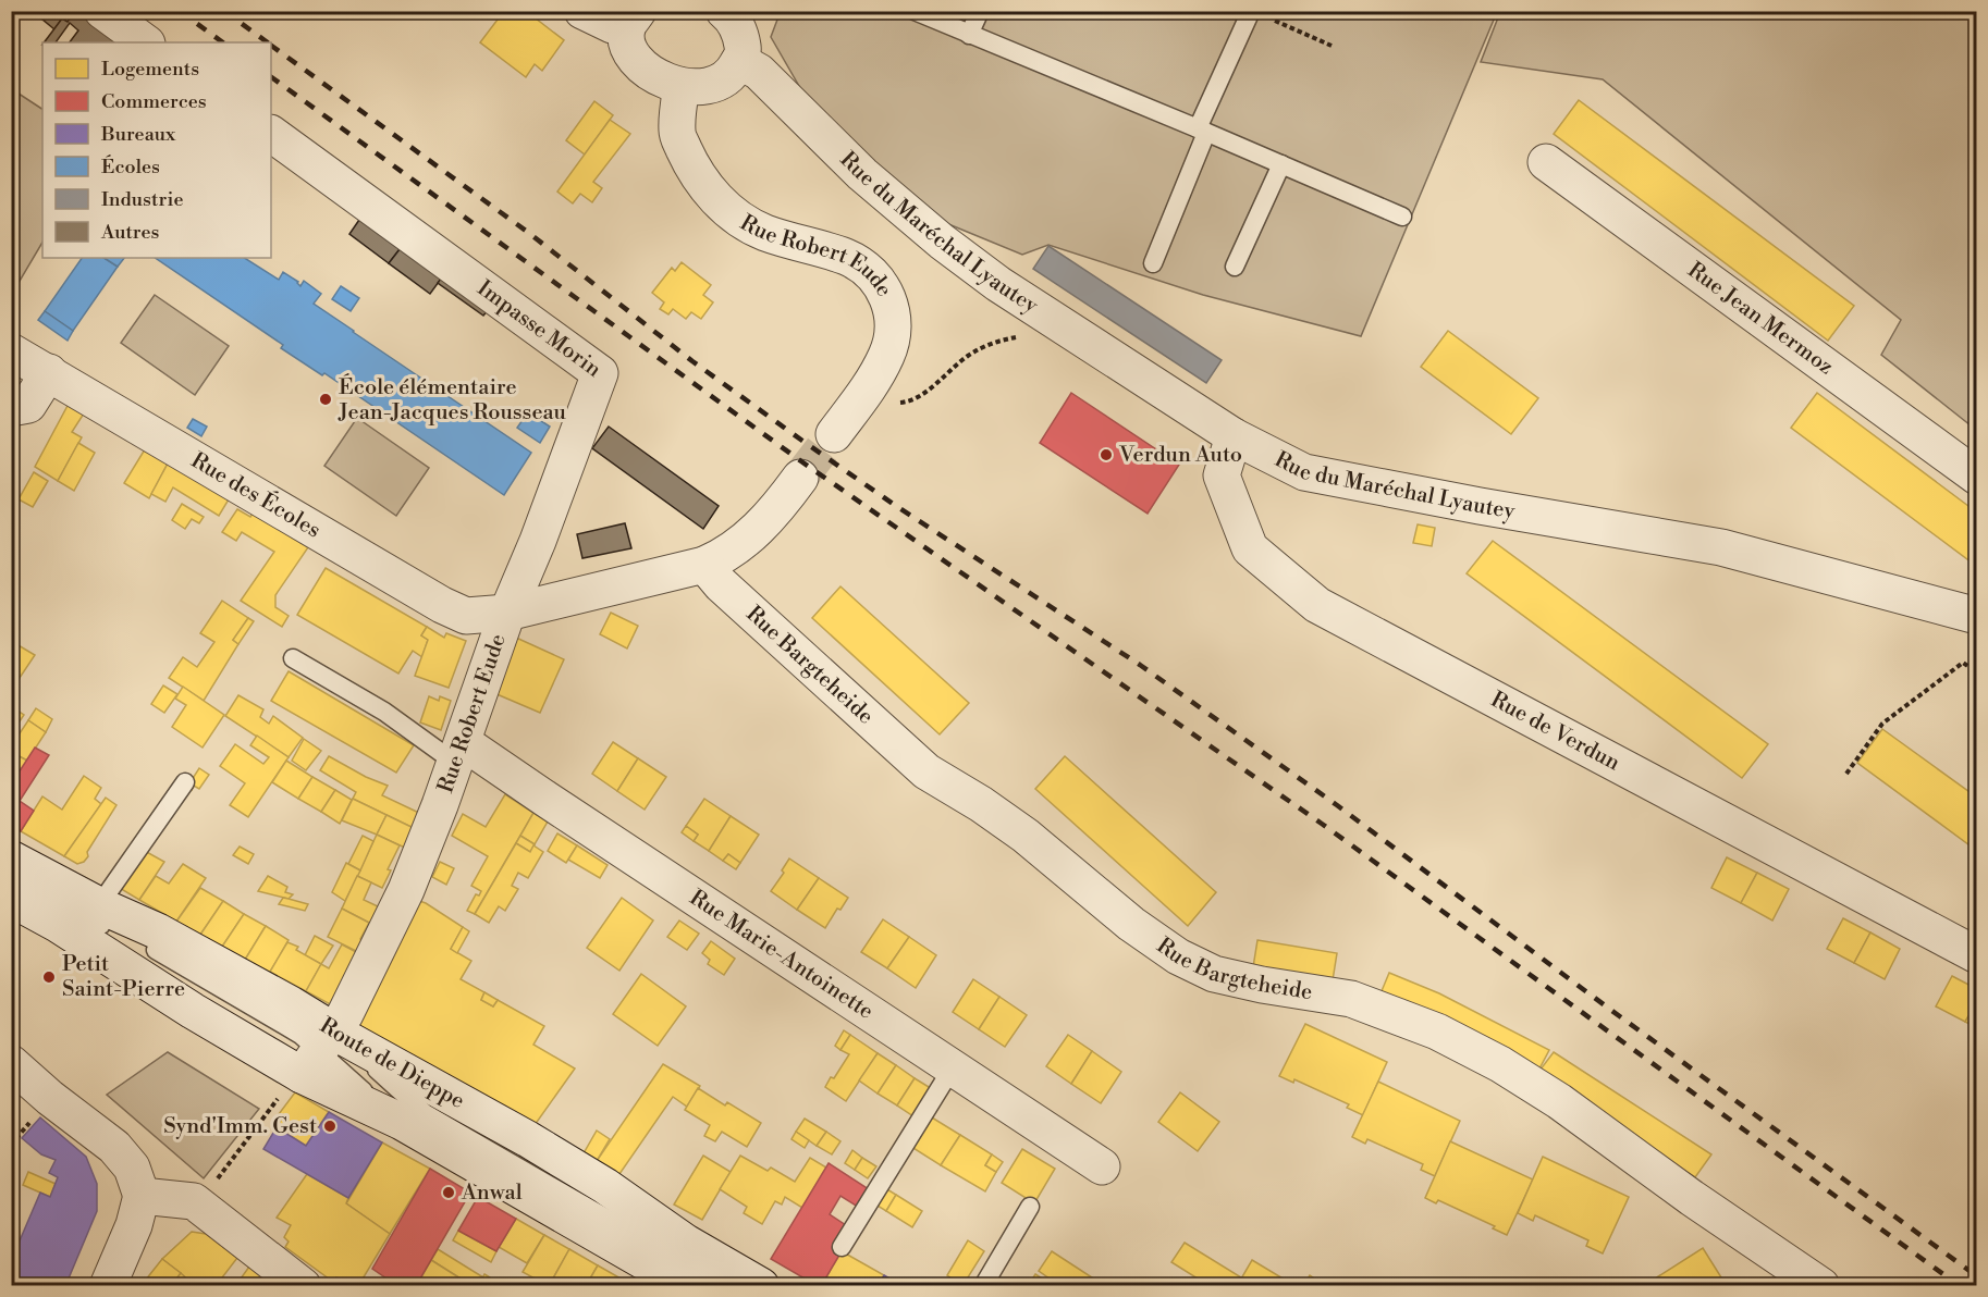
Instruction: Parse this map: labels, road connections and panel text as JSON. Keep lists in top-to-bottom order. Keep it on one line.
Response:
{"streets":{"street":["Rue du Maréchal Lyautey","Rue Robert Eude","Rue Jean Mermoz","Impasse Morin","Rue des Écoles","Rue Bargteheide","Rue de Verdun","Rue Marie-Antoinette","Route de Dieppe"]},"crossings":[["Rue du Maréchal Lyautey","Rue de Verdun"],["Rue Robert Eude","Impasse Morin"],["Rue Robert Eude","Rue des Écoles"],["Rue Robert Eude","Rue Bargteheide"],["Rue Robert Eude","Rue Marie-Antoinette"],["Rue Robert Eude","Route de Dieppe"],["Impasse Morin","Rue des Écoles"]],"places":["École élémentaire Jean-Jacques Rousseau","Verdun Auto","Petit Saint-Pierre","Synd'Imm. Gest","Anwal"],"legend":["Logements","Commerces","Bureaux","Écoles","Industrie","Autres"]}
